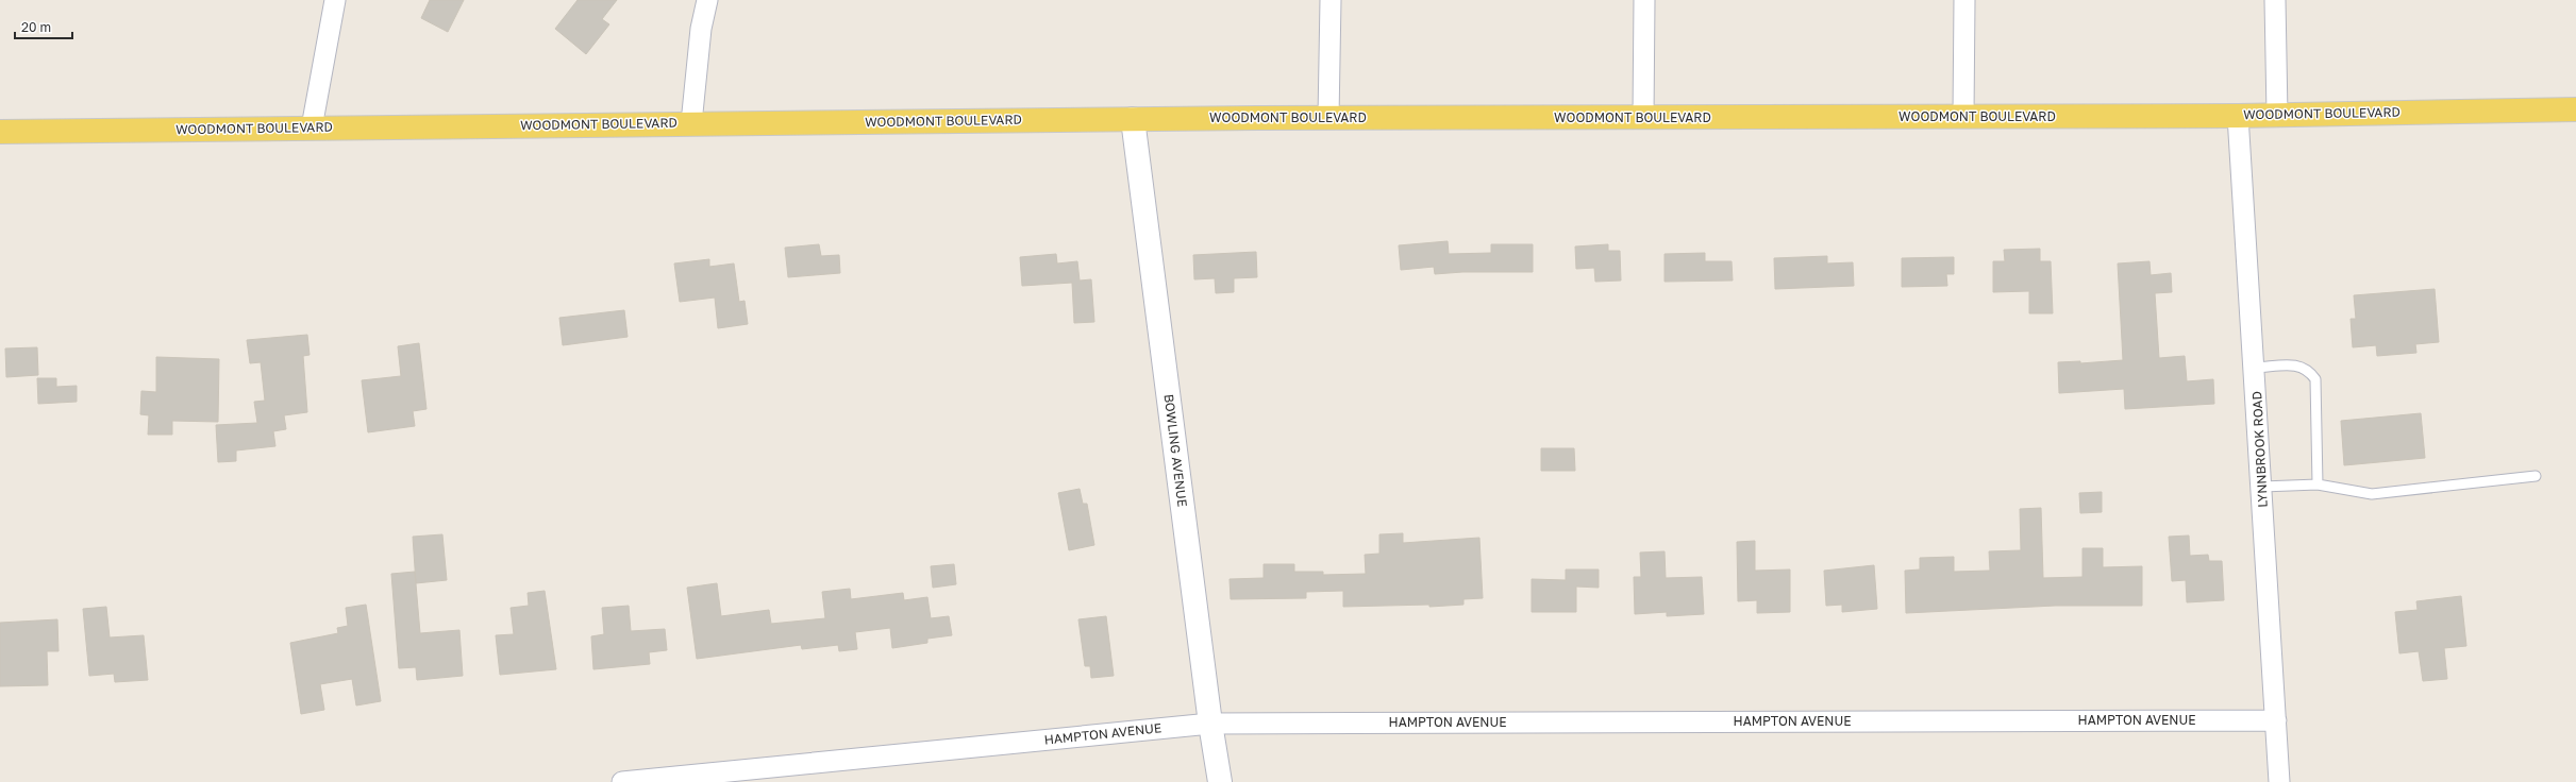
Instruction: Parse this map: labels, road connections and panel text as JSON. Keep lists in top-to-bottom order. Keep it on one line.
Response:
{"streets":{"main road":["WOODMONT BOULEVARD"],"street":["LYNNBROOK ROAD","BOWLING AVENUE","HAMPTON AVENUE"]},"crossings":[["WOODMONT BOULEVARD","LYNNBROOK ROAD"],["WOODMONT BOULEVARD","BOWLING AVENUE"],["LYNNBROOK ROAD","HAMPTON AVENUE"],["BOWLING AVENUE","HAMPTON AVENUE"]],"scale_bar":"20 m"}
